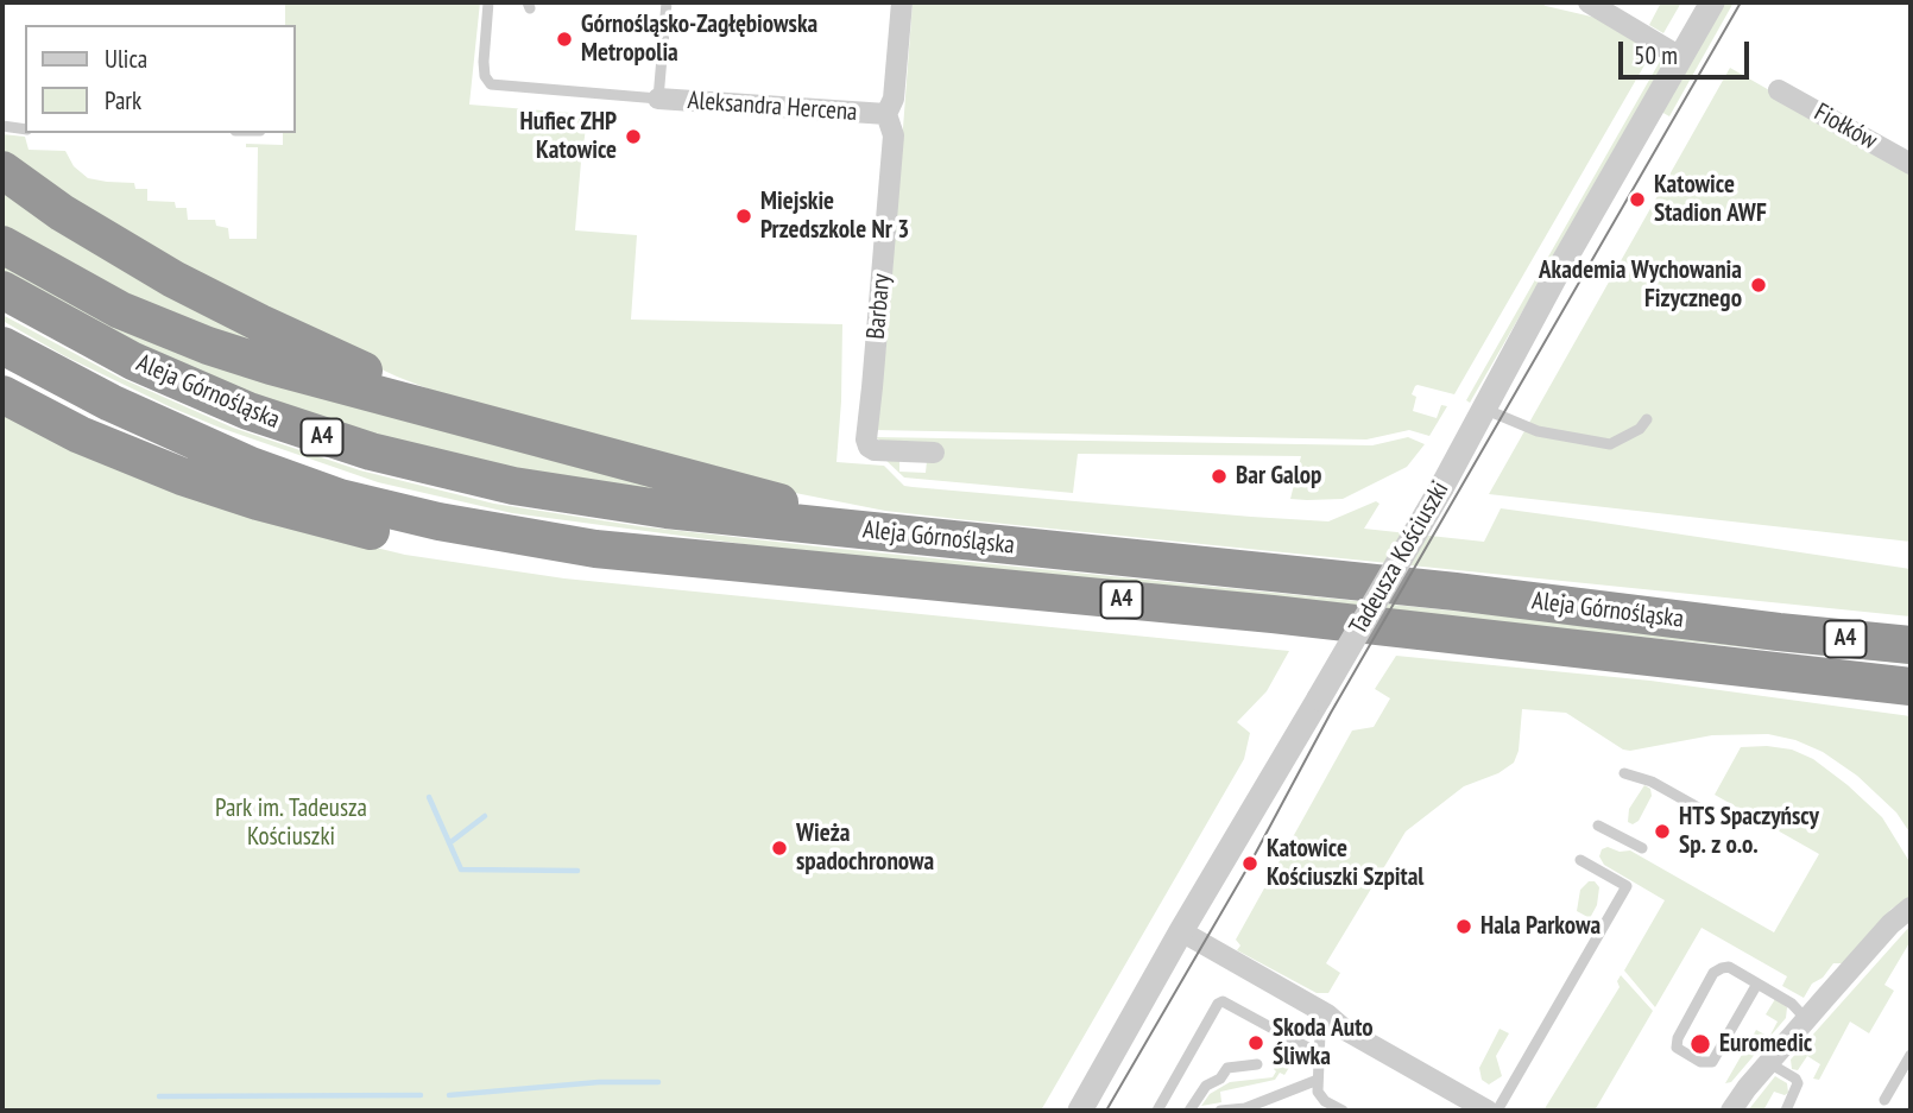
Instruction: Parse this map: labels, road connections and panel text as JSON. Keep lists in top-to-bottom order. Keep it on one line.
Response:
{"streets":{"highway":["Aleja Górnośląska","A4"],"street":["Aleksandra Hercena","Fiołków","Barbary","Tadeusza Kościuszki"]},"crossings":[["Aleksandra Hercena","Barbary"]],"parks":["Park im. Tadeusza Kościuszki"],"places":["Górnośląsko-Zagłębiowska Metropolia","Hufiec ZHP Katowice","Katowice Stadion AWF","Miejskie Przedszkole Nr 3","Akademia Wychowania Fizycznego","Bar Galop","HTS Spaczyńscy Sp. z o.o.","Wieża spadochronowa","Katowice Kościuszki Szpital","Hala Parkowa","Skoda Auto Śliwka","Euromedic"],"legend":["Ulica","Park"],"scale_bar":"50 m"}
